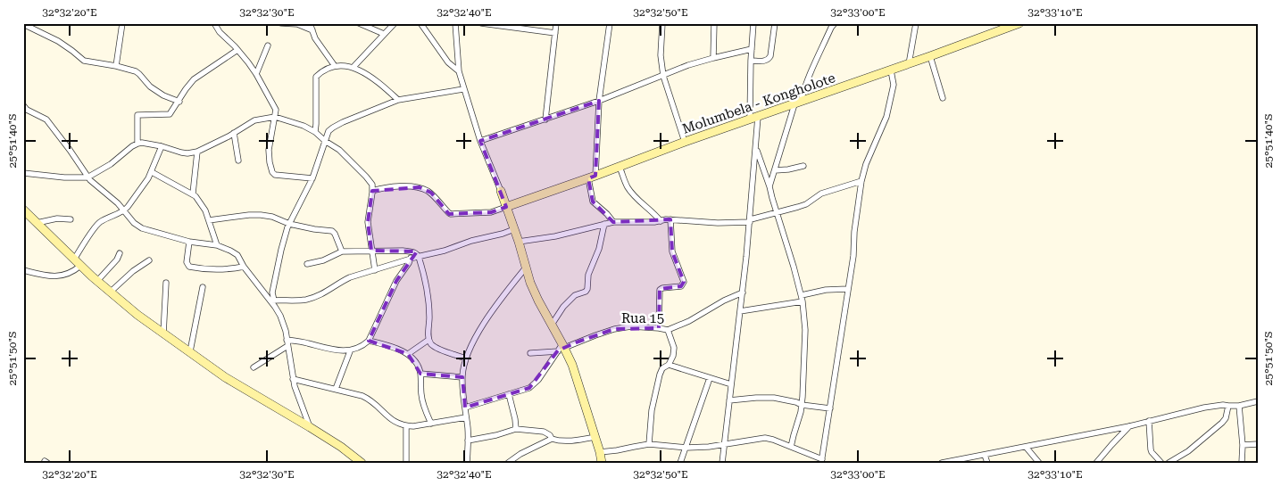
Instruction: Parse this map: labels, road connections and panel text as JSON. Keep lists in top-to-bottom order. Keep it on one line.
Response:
{"streets":{"street":["Molumbela - Kongholote","Rua 15"]},"coordinates":["32°32'20\"E","32°32'30\"E","32°32'40\"E","32°32'50\"E","32°33'00\"E","32°33'10\"E","25°51'40\"S","25°51'50\"S"]}
